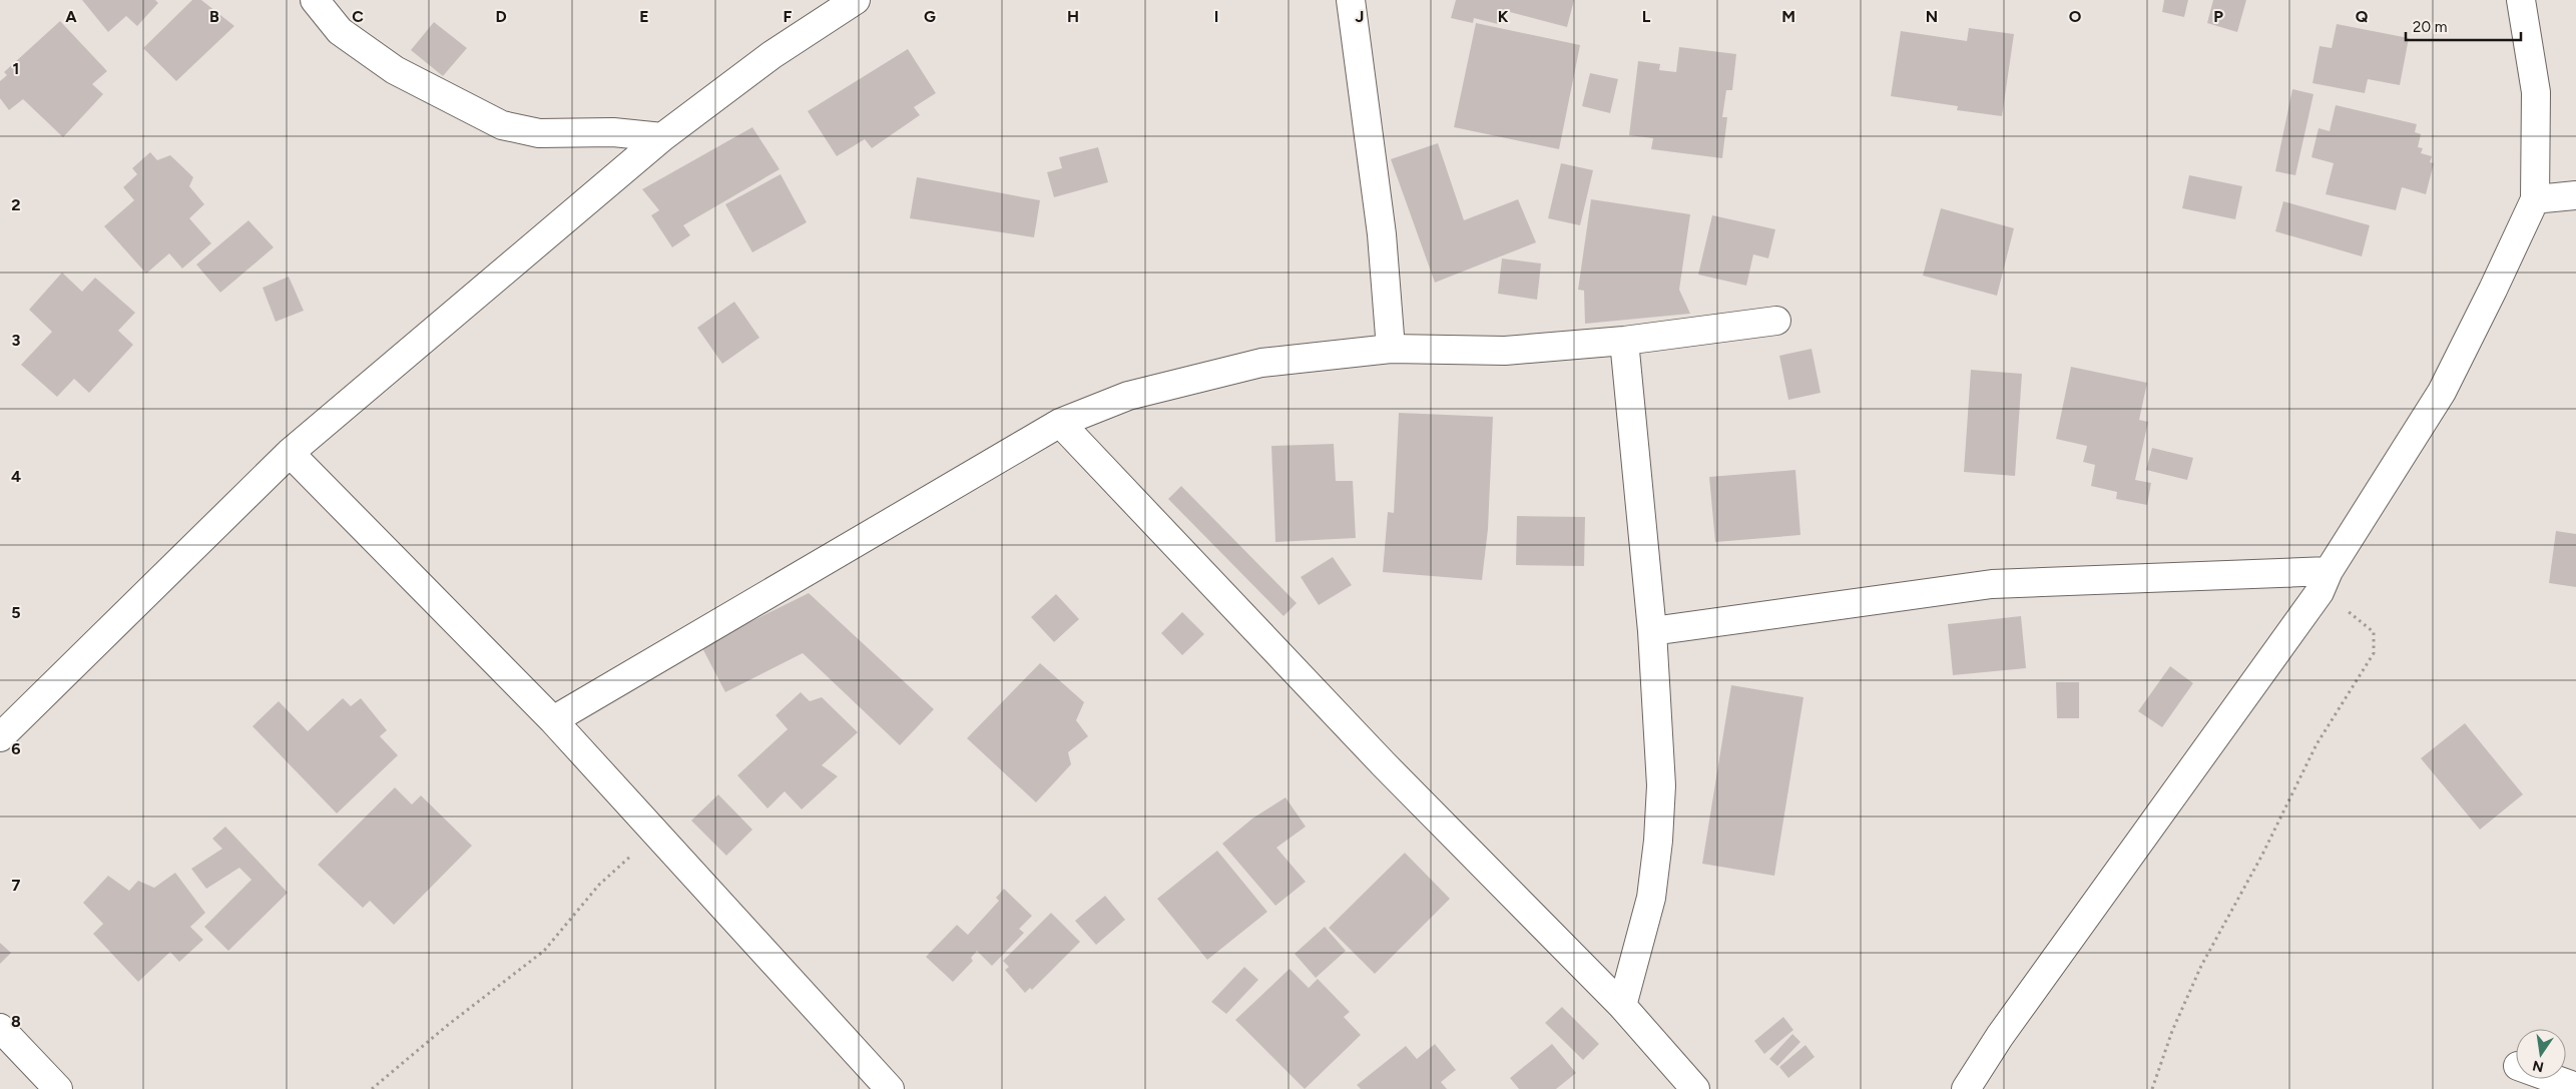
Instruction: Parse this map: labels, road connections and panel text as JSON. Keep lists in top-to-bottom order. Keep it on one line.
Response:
{"scale_bar":"20 m","north":"bottom","grid":{"columns":["A","B","C","D","E","F","G","H","I","J","K","L","M","N","O","P","Q"],"rows":["1","2","3","4","5","6","7","8"]}}
